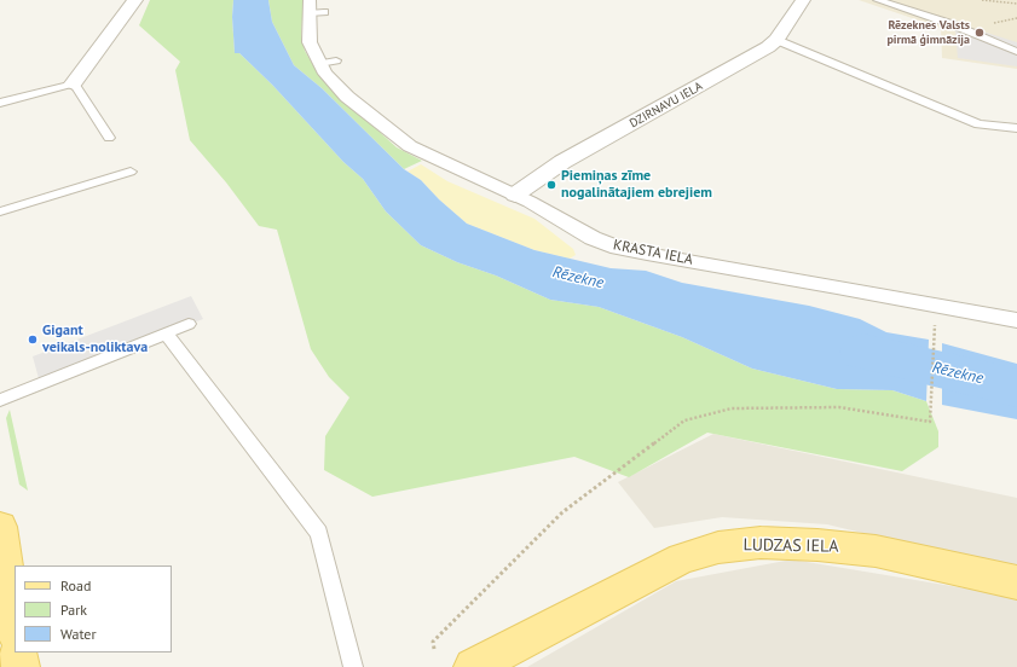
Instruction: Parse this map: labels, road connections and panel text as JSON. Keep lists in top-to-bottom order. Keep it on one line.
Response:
{"streets":{"main road":["LUDZAS IELA"],"street":["DZIRNAVU IELA","KRASTA IELA"]},"crossings":[["DZIRNAVU IELA","KRASTA IELA"]],"water":["Rēzekne"],"places":["Rēzeknes Valsts pirmā ģimnāzija","Piemiņas zīme nogalinātajiem ebrejiem","Gigant veikals-noliktava"],"legend":["Road","Park","Water"]}
